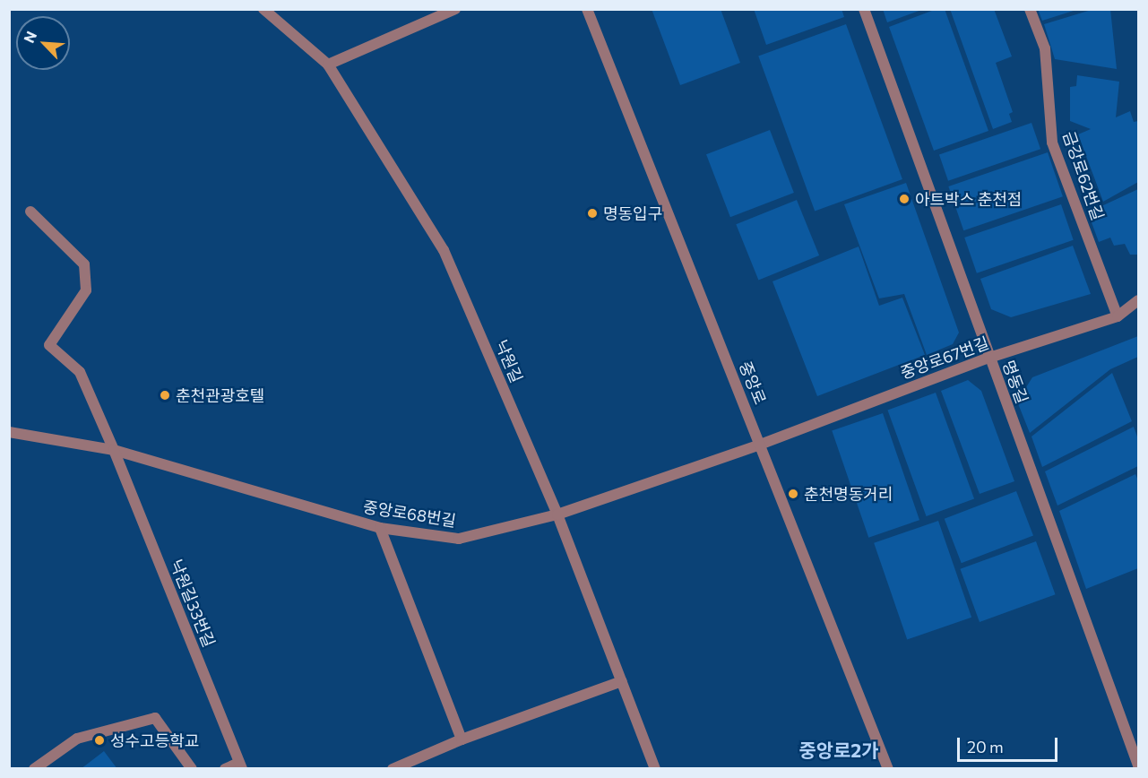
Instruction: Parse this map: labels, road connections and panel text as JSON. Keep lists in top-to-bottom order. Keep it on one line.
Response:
{"streets":{"street":["금강로62번길","중앙로67번길","낙원길","명동길","중앙로","중앙로68번길","낙원길33번길"]},"crossings":[["금강로62번길","중앙로67번길"],["중앙로67번길","명동길"],["중앙로67번길","중앙로"],["중앙로67번길","중앙로68번길"],["낙원길","중앙로68번길"],["중앙로","중앙로68번길"],["중앙로68번길","낙원길33번길"]],"districts":["중앙로2가"],"places":["아트박스 춘천점","명동입구","춘천관광호텔","춘천명동거리","성수고등학교"],"scale_bar":"20 m","north":"top left"}
